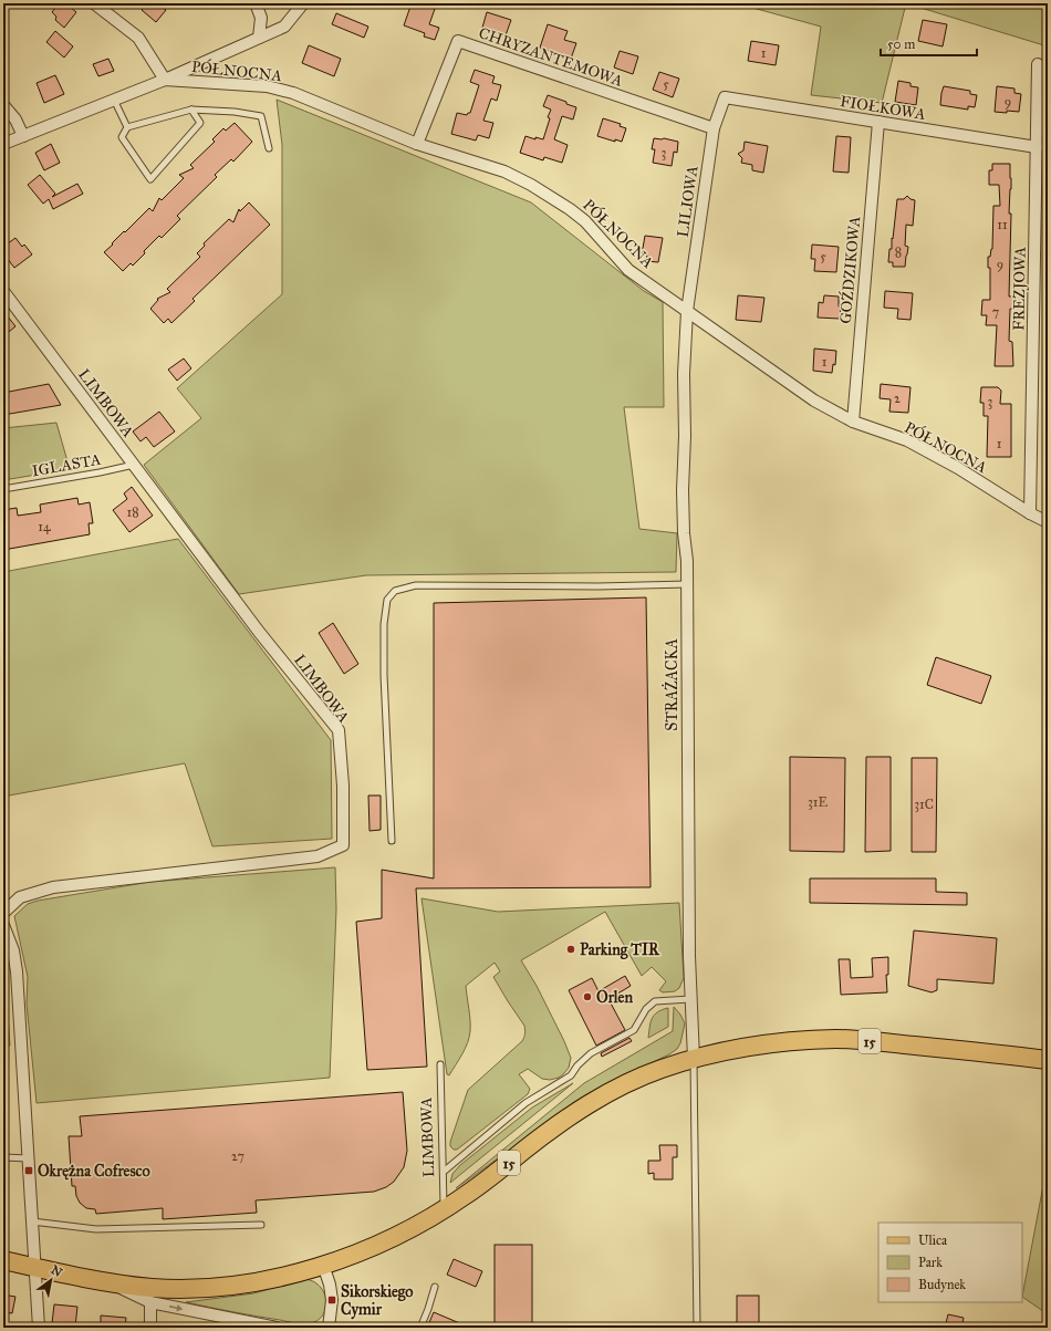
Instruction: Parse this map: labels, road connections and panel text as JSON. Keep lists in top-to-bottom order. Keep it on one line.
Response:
{"streets":{"main road":["15"],"street":["CHRYZANTEMOWA","PÓŁNOCNA","FIOŁKOWA","LILIOWA","GOŹDZIKOWA","FREZJOWA","LIMBOWA","STRAŻACKA"],"lane":["IGLASTA"]},"crossings":[["CHRYZANTEMOWA","PÓŁNOCNA"],["CHRYZANTEMOWA","LILIOWA"],["PÓŁNOCNA","LILIOWA"],["PÓŁNOCNA","GOŹDZIKOWA"],["PÓŁNOCNA","FREZJOWA"],["PÓŁNOCNA","STRAŻACKA"],["FIOŁKOWA","LILIOWA"],["FIOŁKOWA","GOŹDZIKOWA"],["FIOŁKOWA","FREZJOWA"],["LILIOWA","STRAŻACKA"],["LIMBOWA","IGLASTA"],["LIMBOWA","15"],["STRAŻACKA","15"]],"places":{"other":["Parking TIR","Orlen"],"transit":["Okrężna Cofresco","Sikorskiego Cymir"]},"house_numbers":["1","5","9","3","11","8","5","9","7","1","2","3","1","18","14","31E","31C","27"],"legend":["Ulica","Park","Budynek"],"scale_bar":"50 m","north":"top right"}
